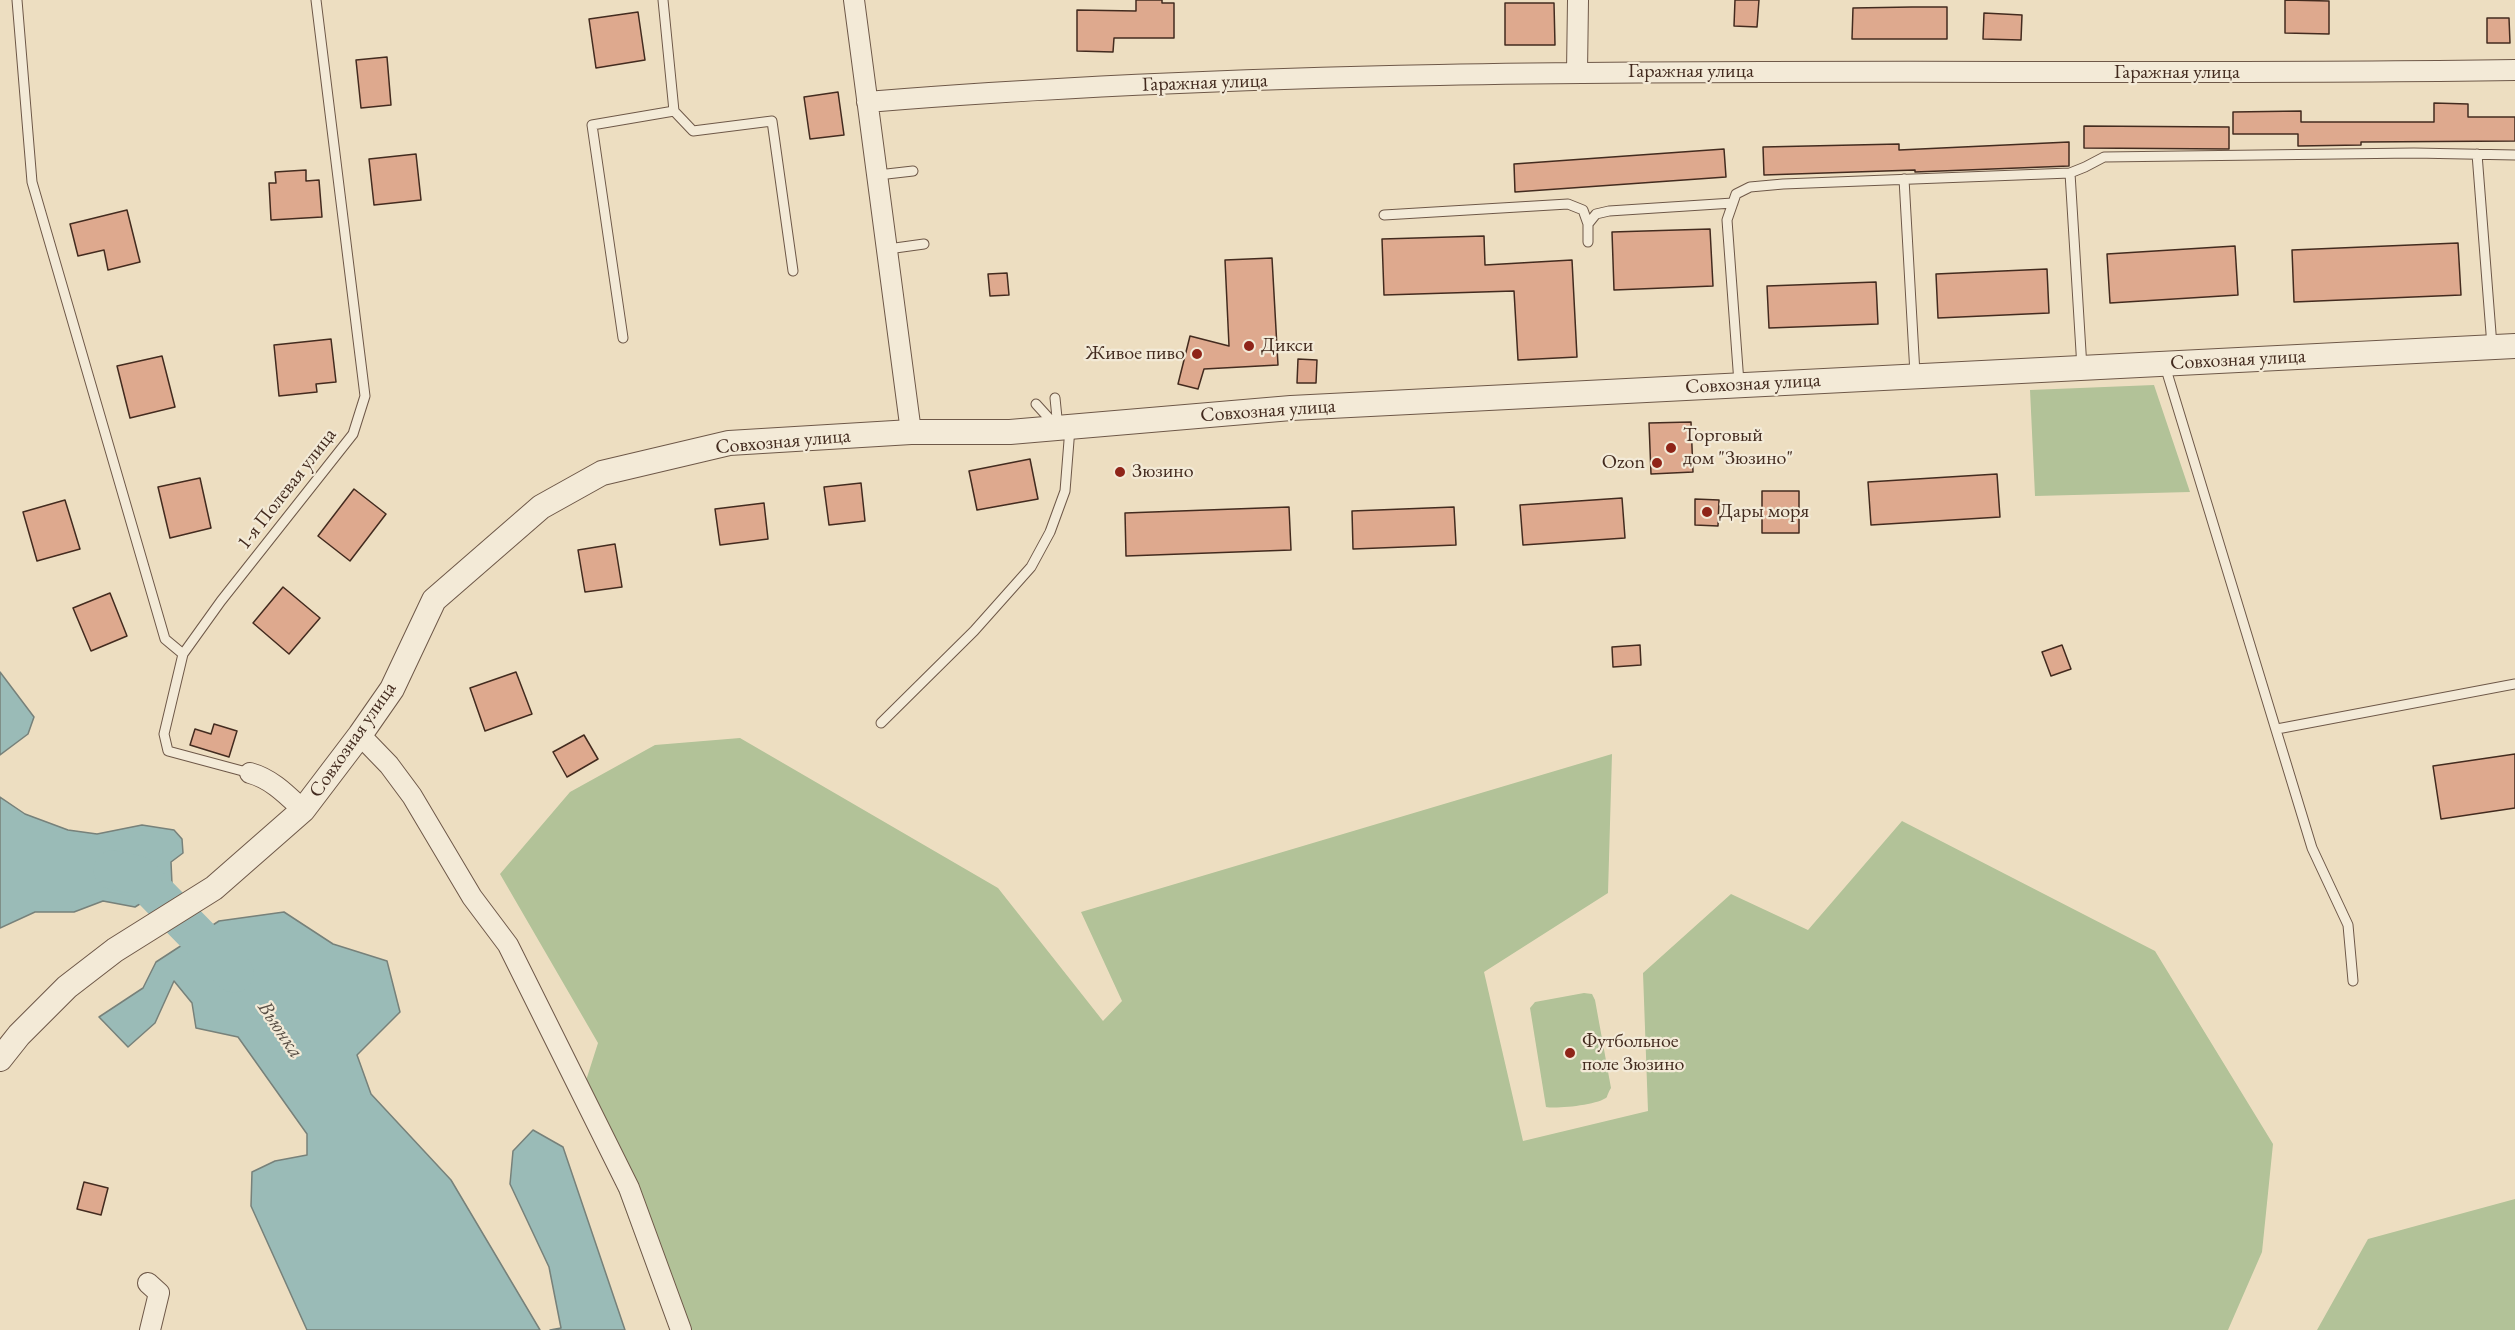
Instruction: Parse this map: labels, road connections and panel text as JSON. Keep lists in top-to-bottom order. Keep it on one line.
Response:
{"streets":{"street":["Гаражная улица","Совхозная улица"],"lane":["1-я Полевая улица"]},"water":["Вьюнка"],"places":["Дикси","Живое пиво","Торговый дом \"Зюзино\"","Ozon","Зюзино","Дары моря","Футбольное поле Зюзино"]}
